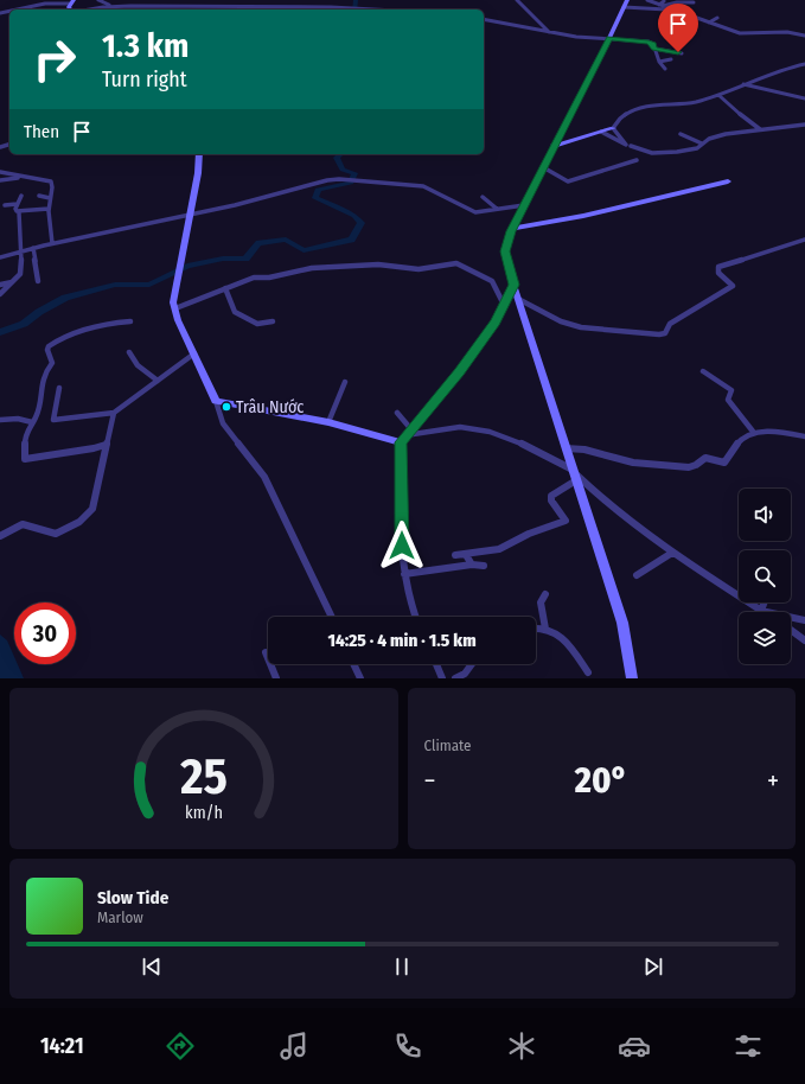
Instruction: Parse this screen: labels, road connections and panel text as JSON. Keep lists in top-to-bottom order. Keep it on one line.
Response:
{"places":["Trâu Nước"],"page":{"turn":["1.3 km","Turn right"],"then":"Then","limit":"30","trip":"14:25 · 4 min · 1.5 km","tile":"Climate","heat":["−","20°","+"],"song":["Slow Tide","Marlow"],"tabs":"14:21","gauge":["25","km/h"]}}
